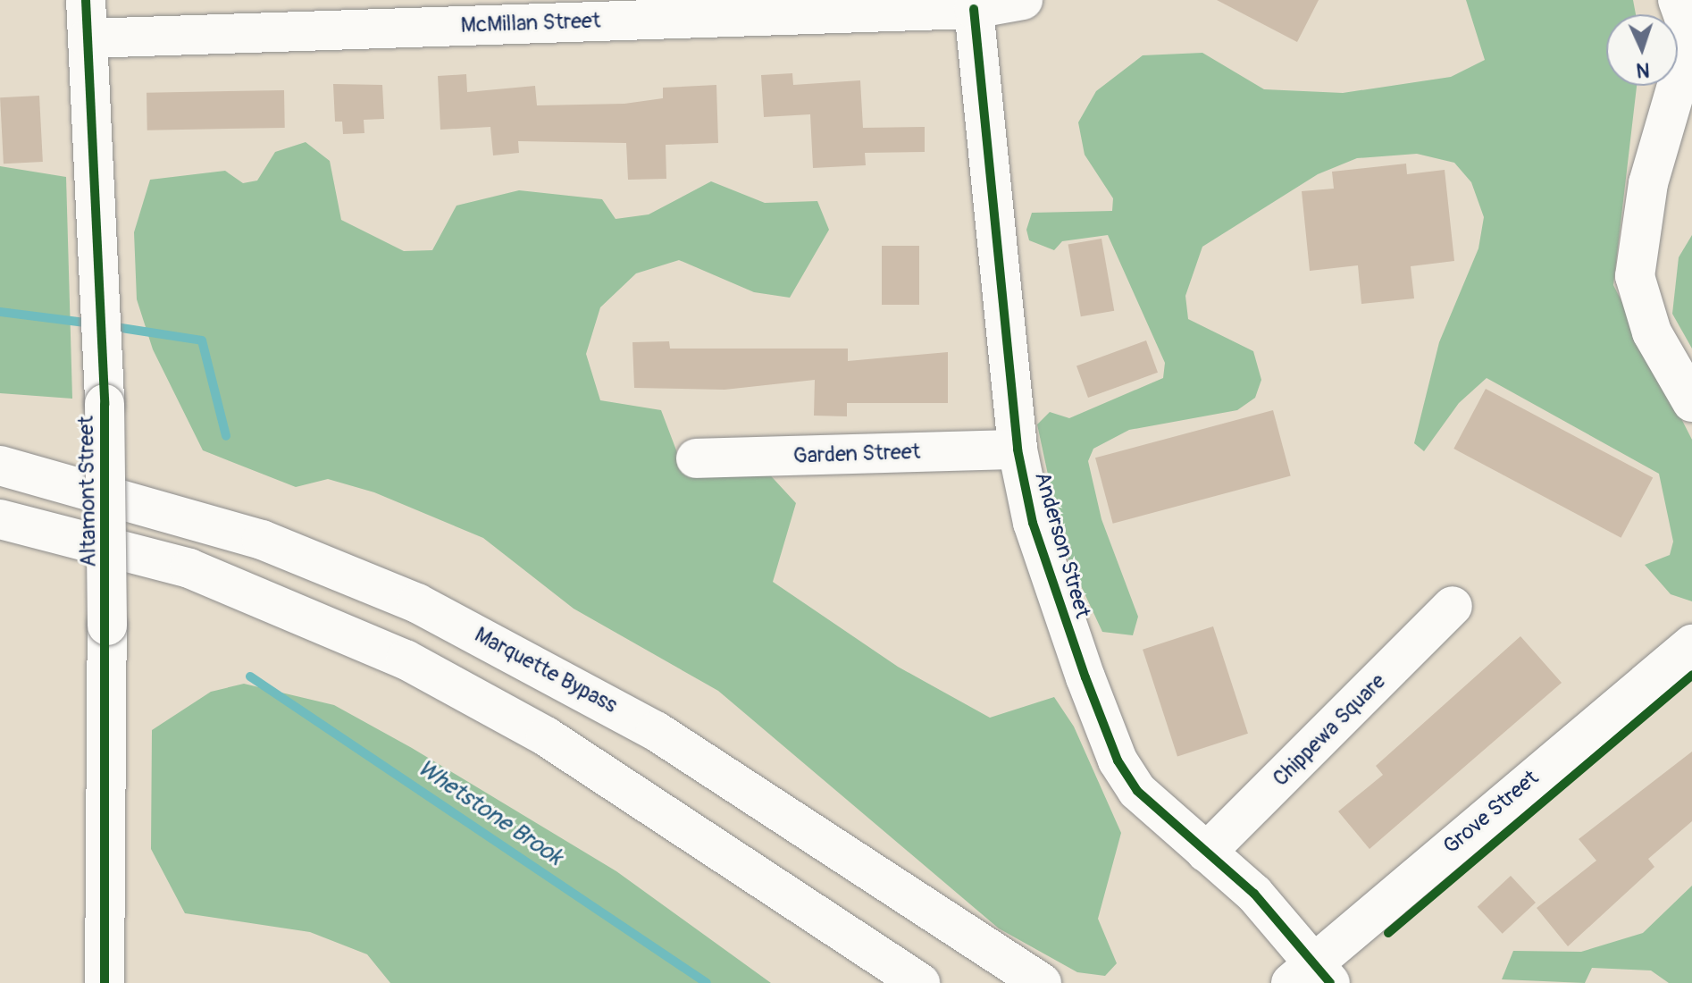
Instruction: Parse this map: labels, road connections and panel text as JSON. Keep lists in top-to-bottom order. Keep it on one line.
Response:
{"streets":{"main road":["McMillan Street","Garden Street","Altamont Street","Anderson Street","Marquette Bypass","Chippewa Square","Grove Street"]},"crossings":[["McMillan Street","Altamont Street"],["McMillan Street","Anderson Street"],["Garden Street","Anderson Street"],["Anderson Street","Chippewa Square"],["Anderson Street","Grove Street"]],"water":["Whetstone Brook"],"north":"bottom"}
